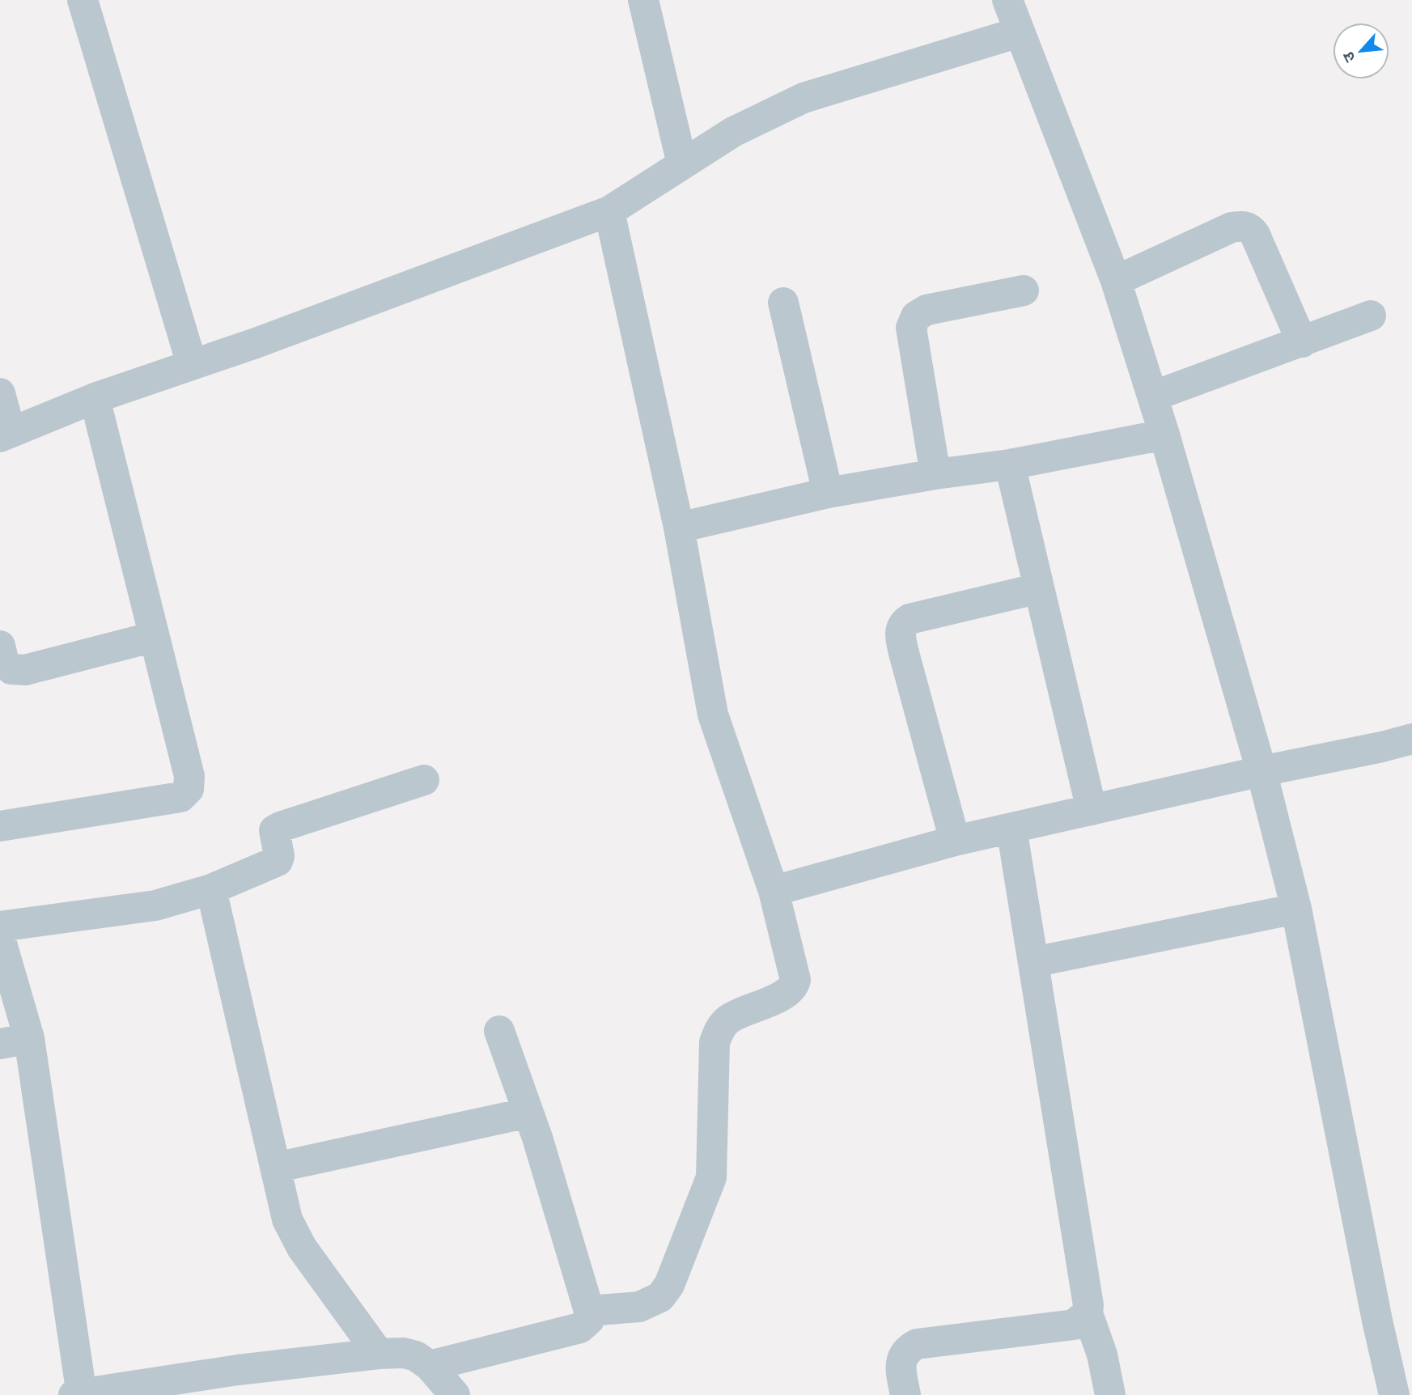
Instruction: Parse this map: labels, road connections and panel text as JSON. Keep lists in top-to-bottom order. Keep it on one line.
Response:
{"north":"bottom left"}
